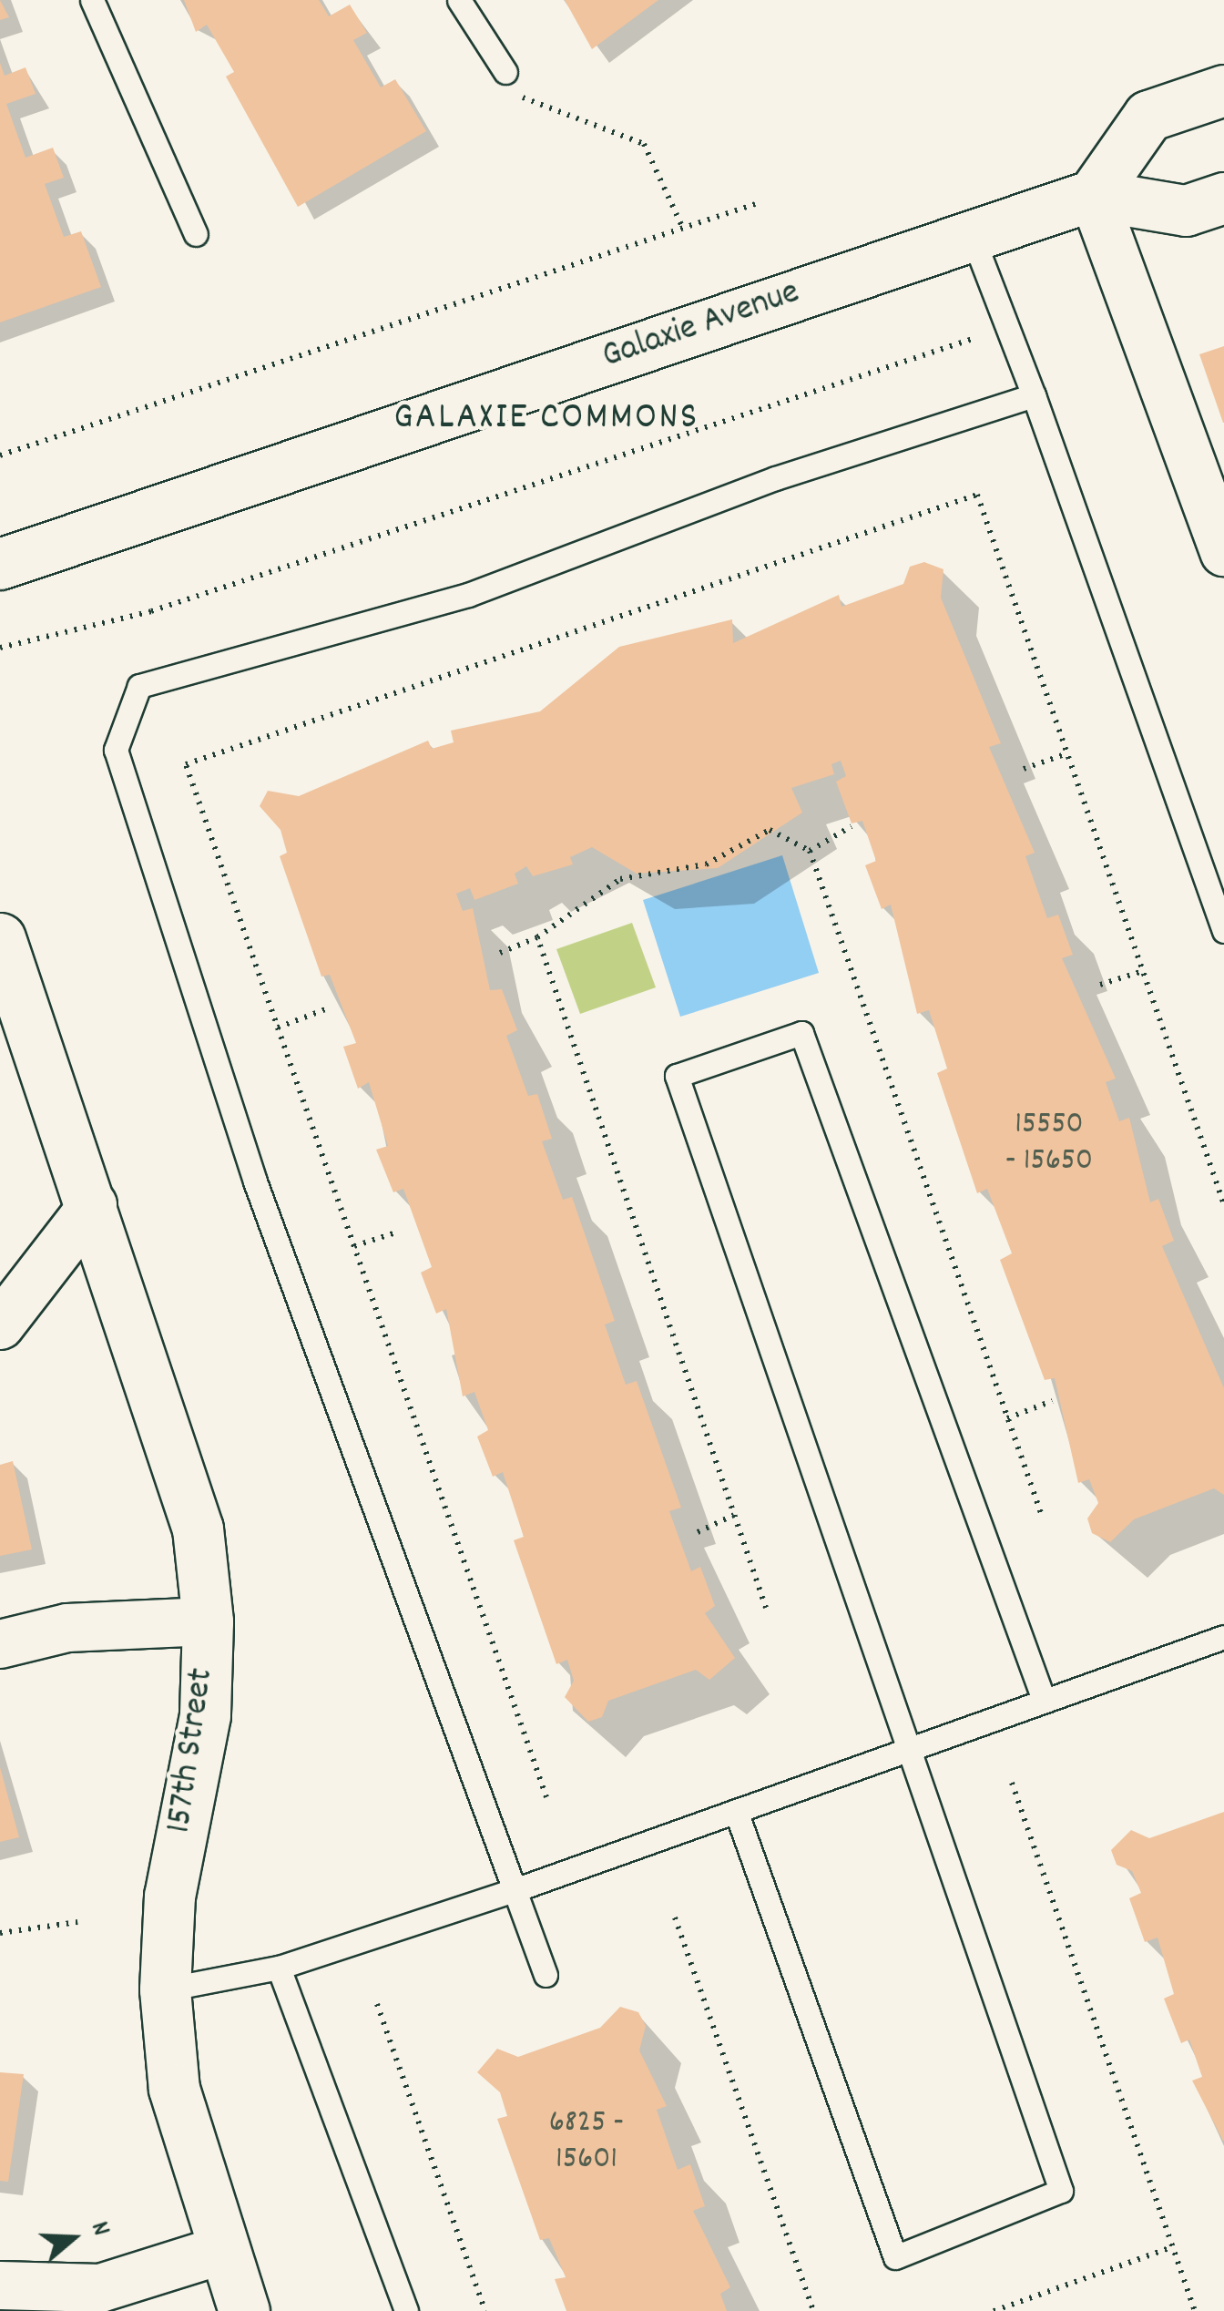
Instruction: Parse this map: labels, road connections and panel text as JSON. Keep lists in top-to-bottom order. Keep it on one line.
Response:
{"streets":{"street":["Galaxie Avenue","157th Street"]},"districts":["GALAXIE COMMONS"],"house_numbers":["15550 - 15650","6825 - 15601"],"north":"right"}
